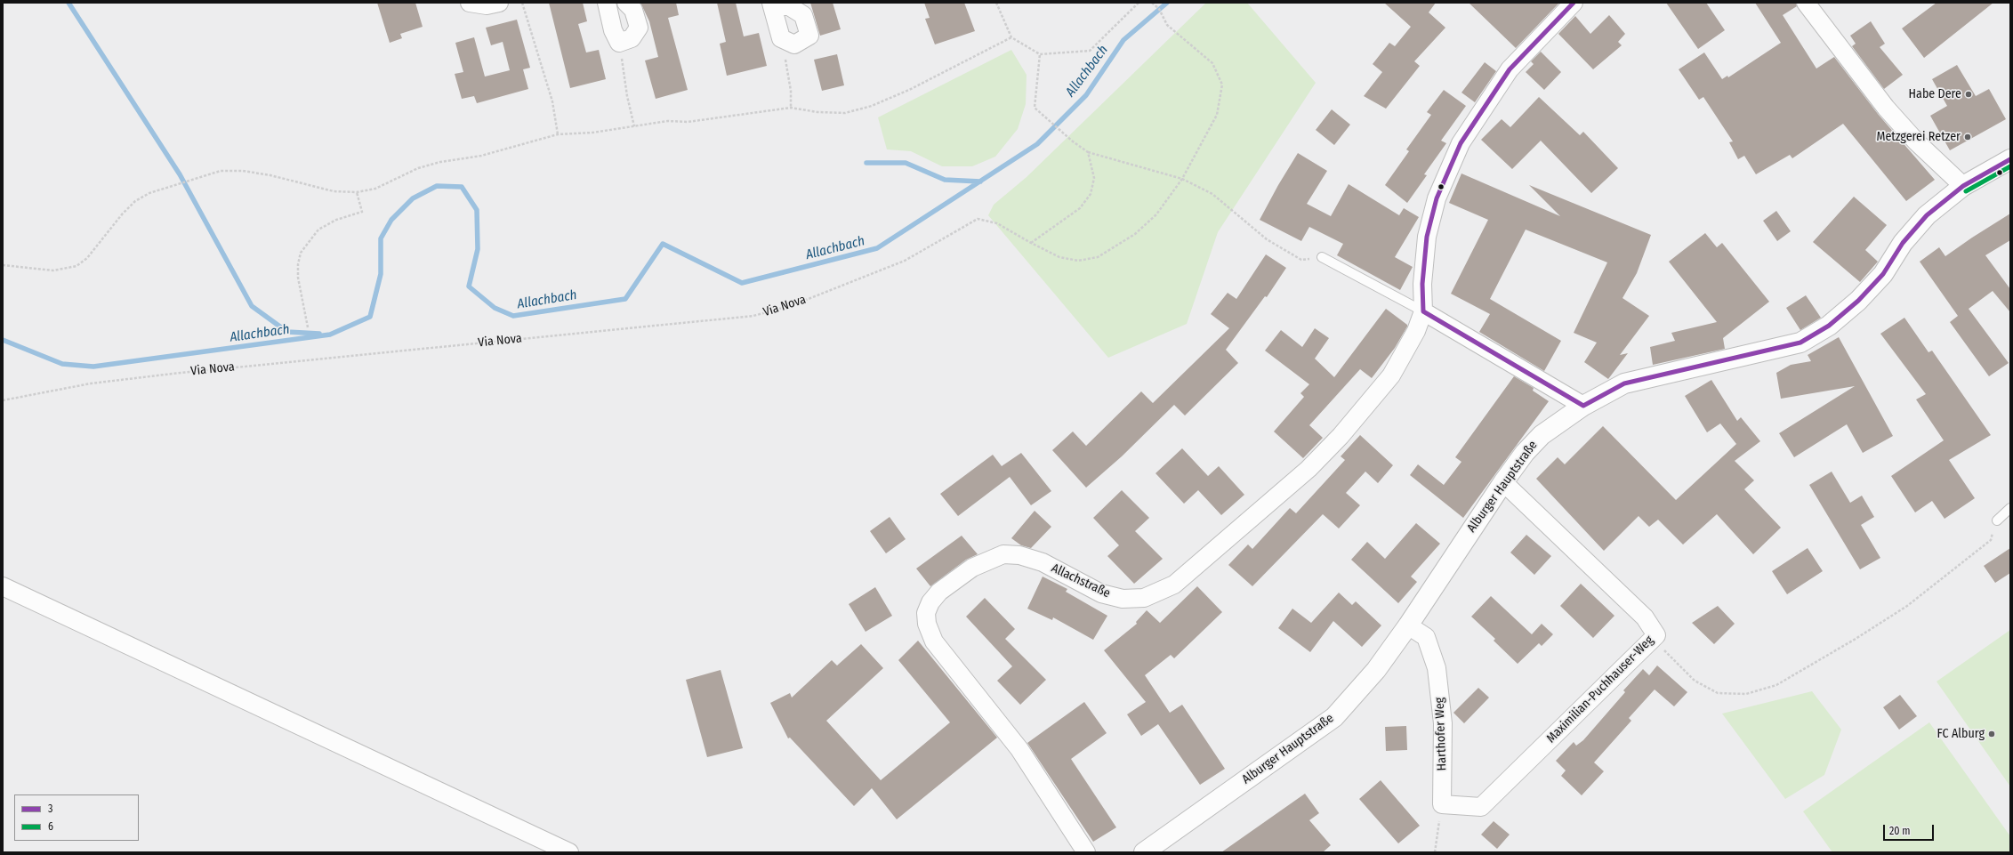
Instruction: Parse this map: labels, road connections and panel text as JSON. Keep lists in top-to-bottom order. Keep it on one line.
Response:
{"streets":{"street":["Alburger Hauptstraße","Allachstraße","Maximilian-Puchhauser-Weg","Harthofer Weg"],"path":["Via Nova"]},"crossings":[["Alburger Hauptstraße","Maximilian-Puchhauser-Weg"],["Alburger Hauptstraße","Harthofer Weg"],["Maximilian-Puchhauser-Weg","Harthofer Weg"]],"water":["Allachbach"],"places":["Habe Dere","Metzgerei Retzer","FC Alburg"],"lines":["transit line 3","transit line 6"],"legend":["3","6"],"scale_bar":"20 m"}
